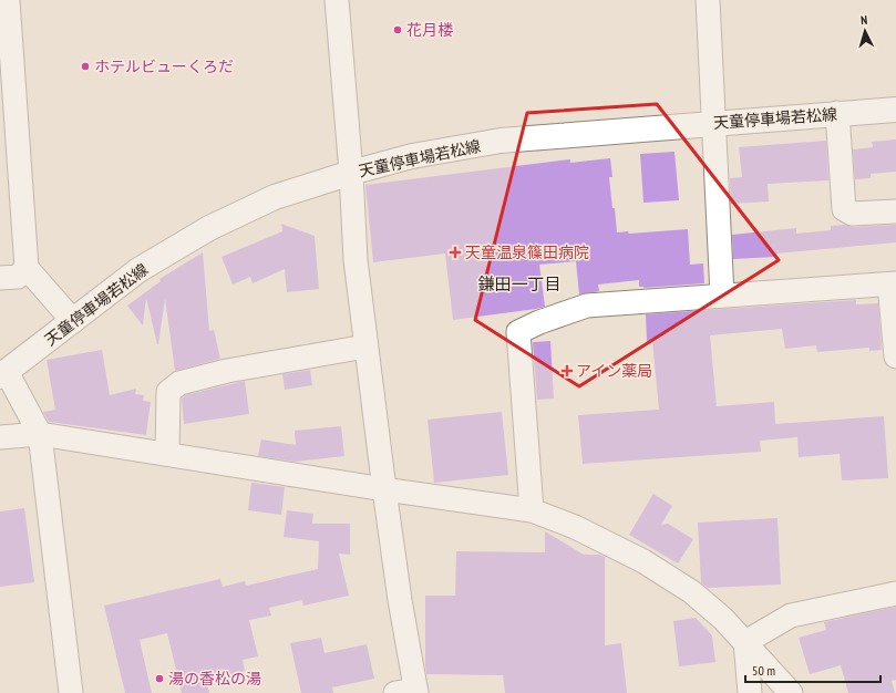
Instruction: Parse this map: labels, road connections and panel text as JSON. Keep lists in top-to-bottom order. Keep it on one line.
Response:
{"streets":{"main road":["天童停車場若松線"]},"districts":["鎌田一丁目"],"places":{"other":["花月楼","ホテルビューくろだ","湯の香松の湯"],"health":["天童温泉篠田病院","アイン薬局"]},"scale_bar":"50 m","north":"top"}
